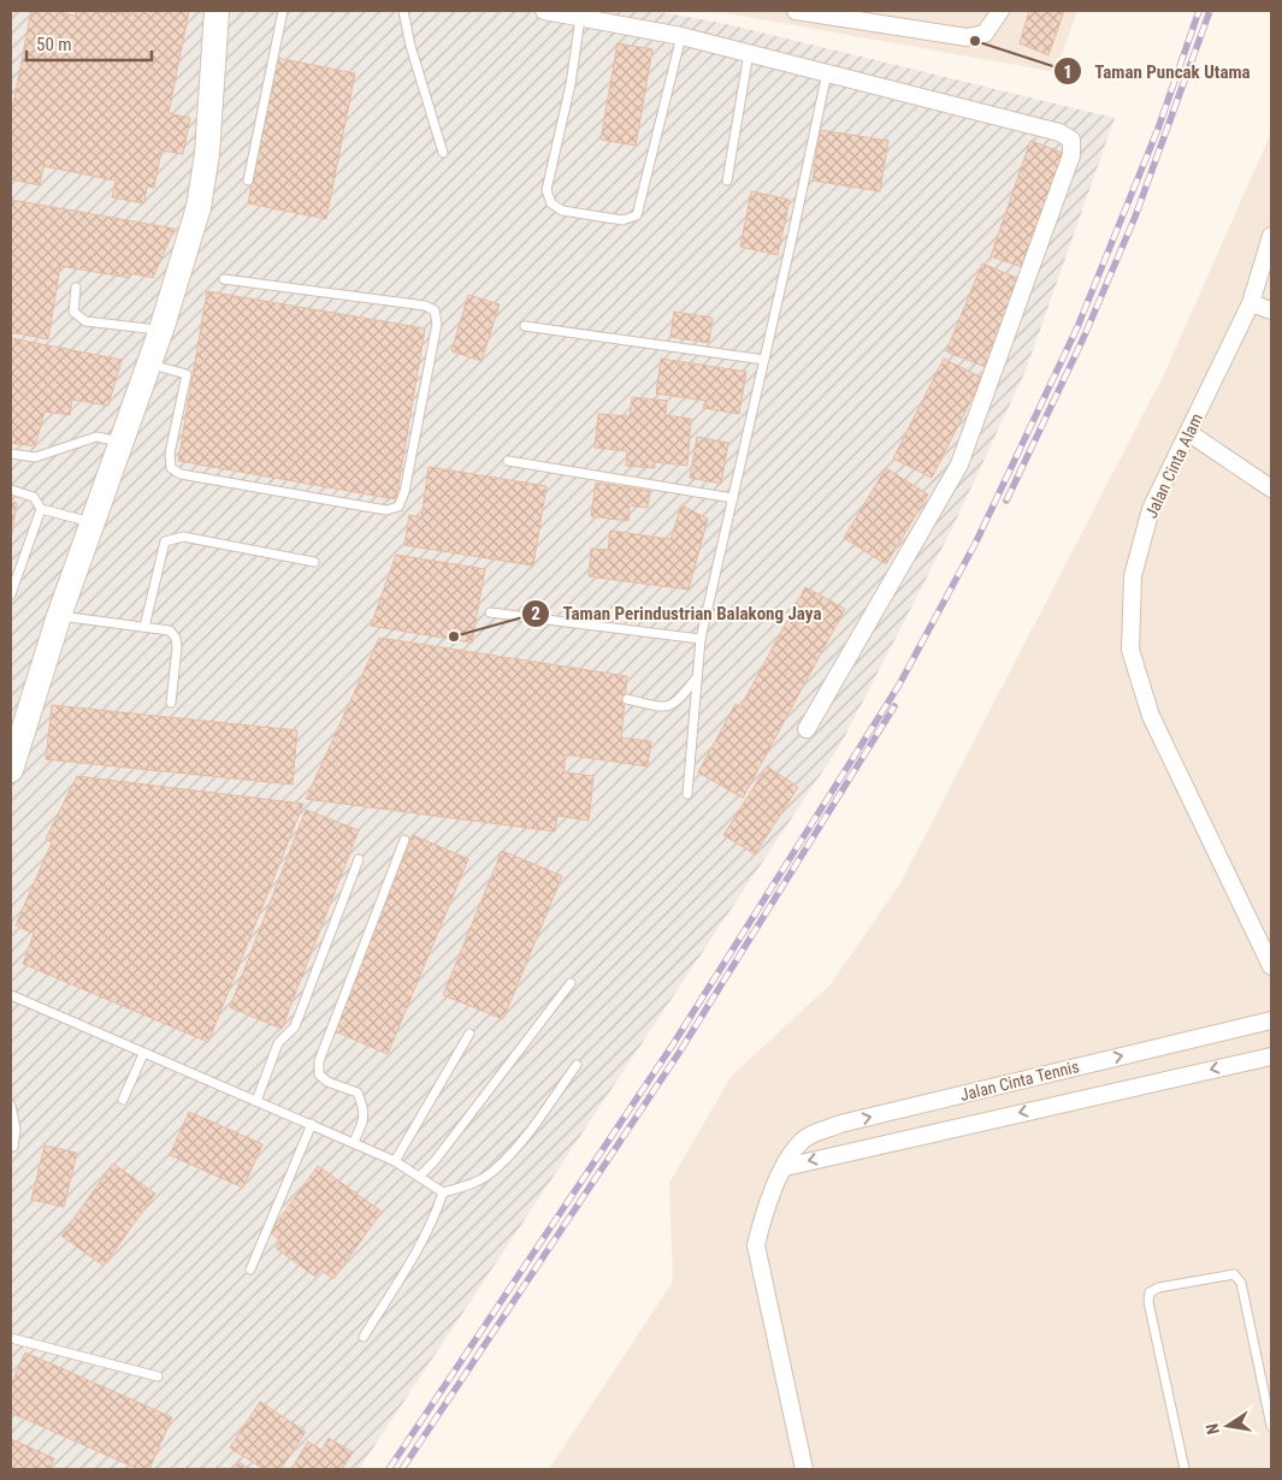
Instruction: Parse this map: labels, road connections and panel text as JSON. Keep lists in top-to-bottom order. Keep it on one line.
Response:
{"streets":{"street":["Jalan Cinta Alam","Jalan Cinta Tennis"]},"places":["Taman Puncak Utama","Taman Perindustrian Balakong Jaya"],"scale_bar":"50 m","north":"left"}
